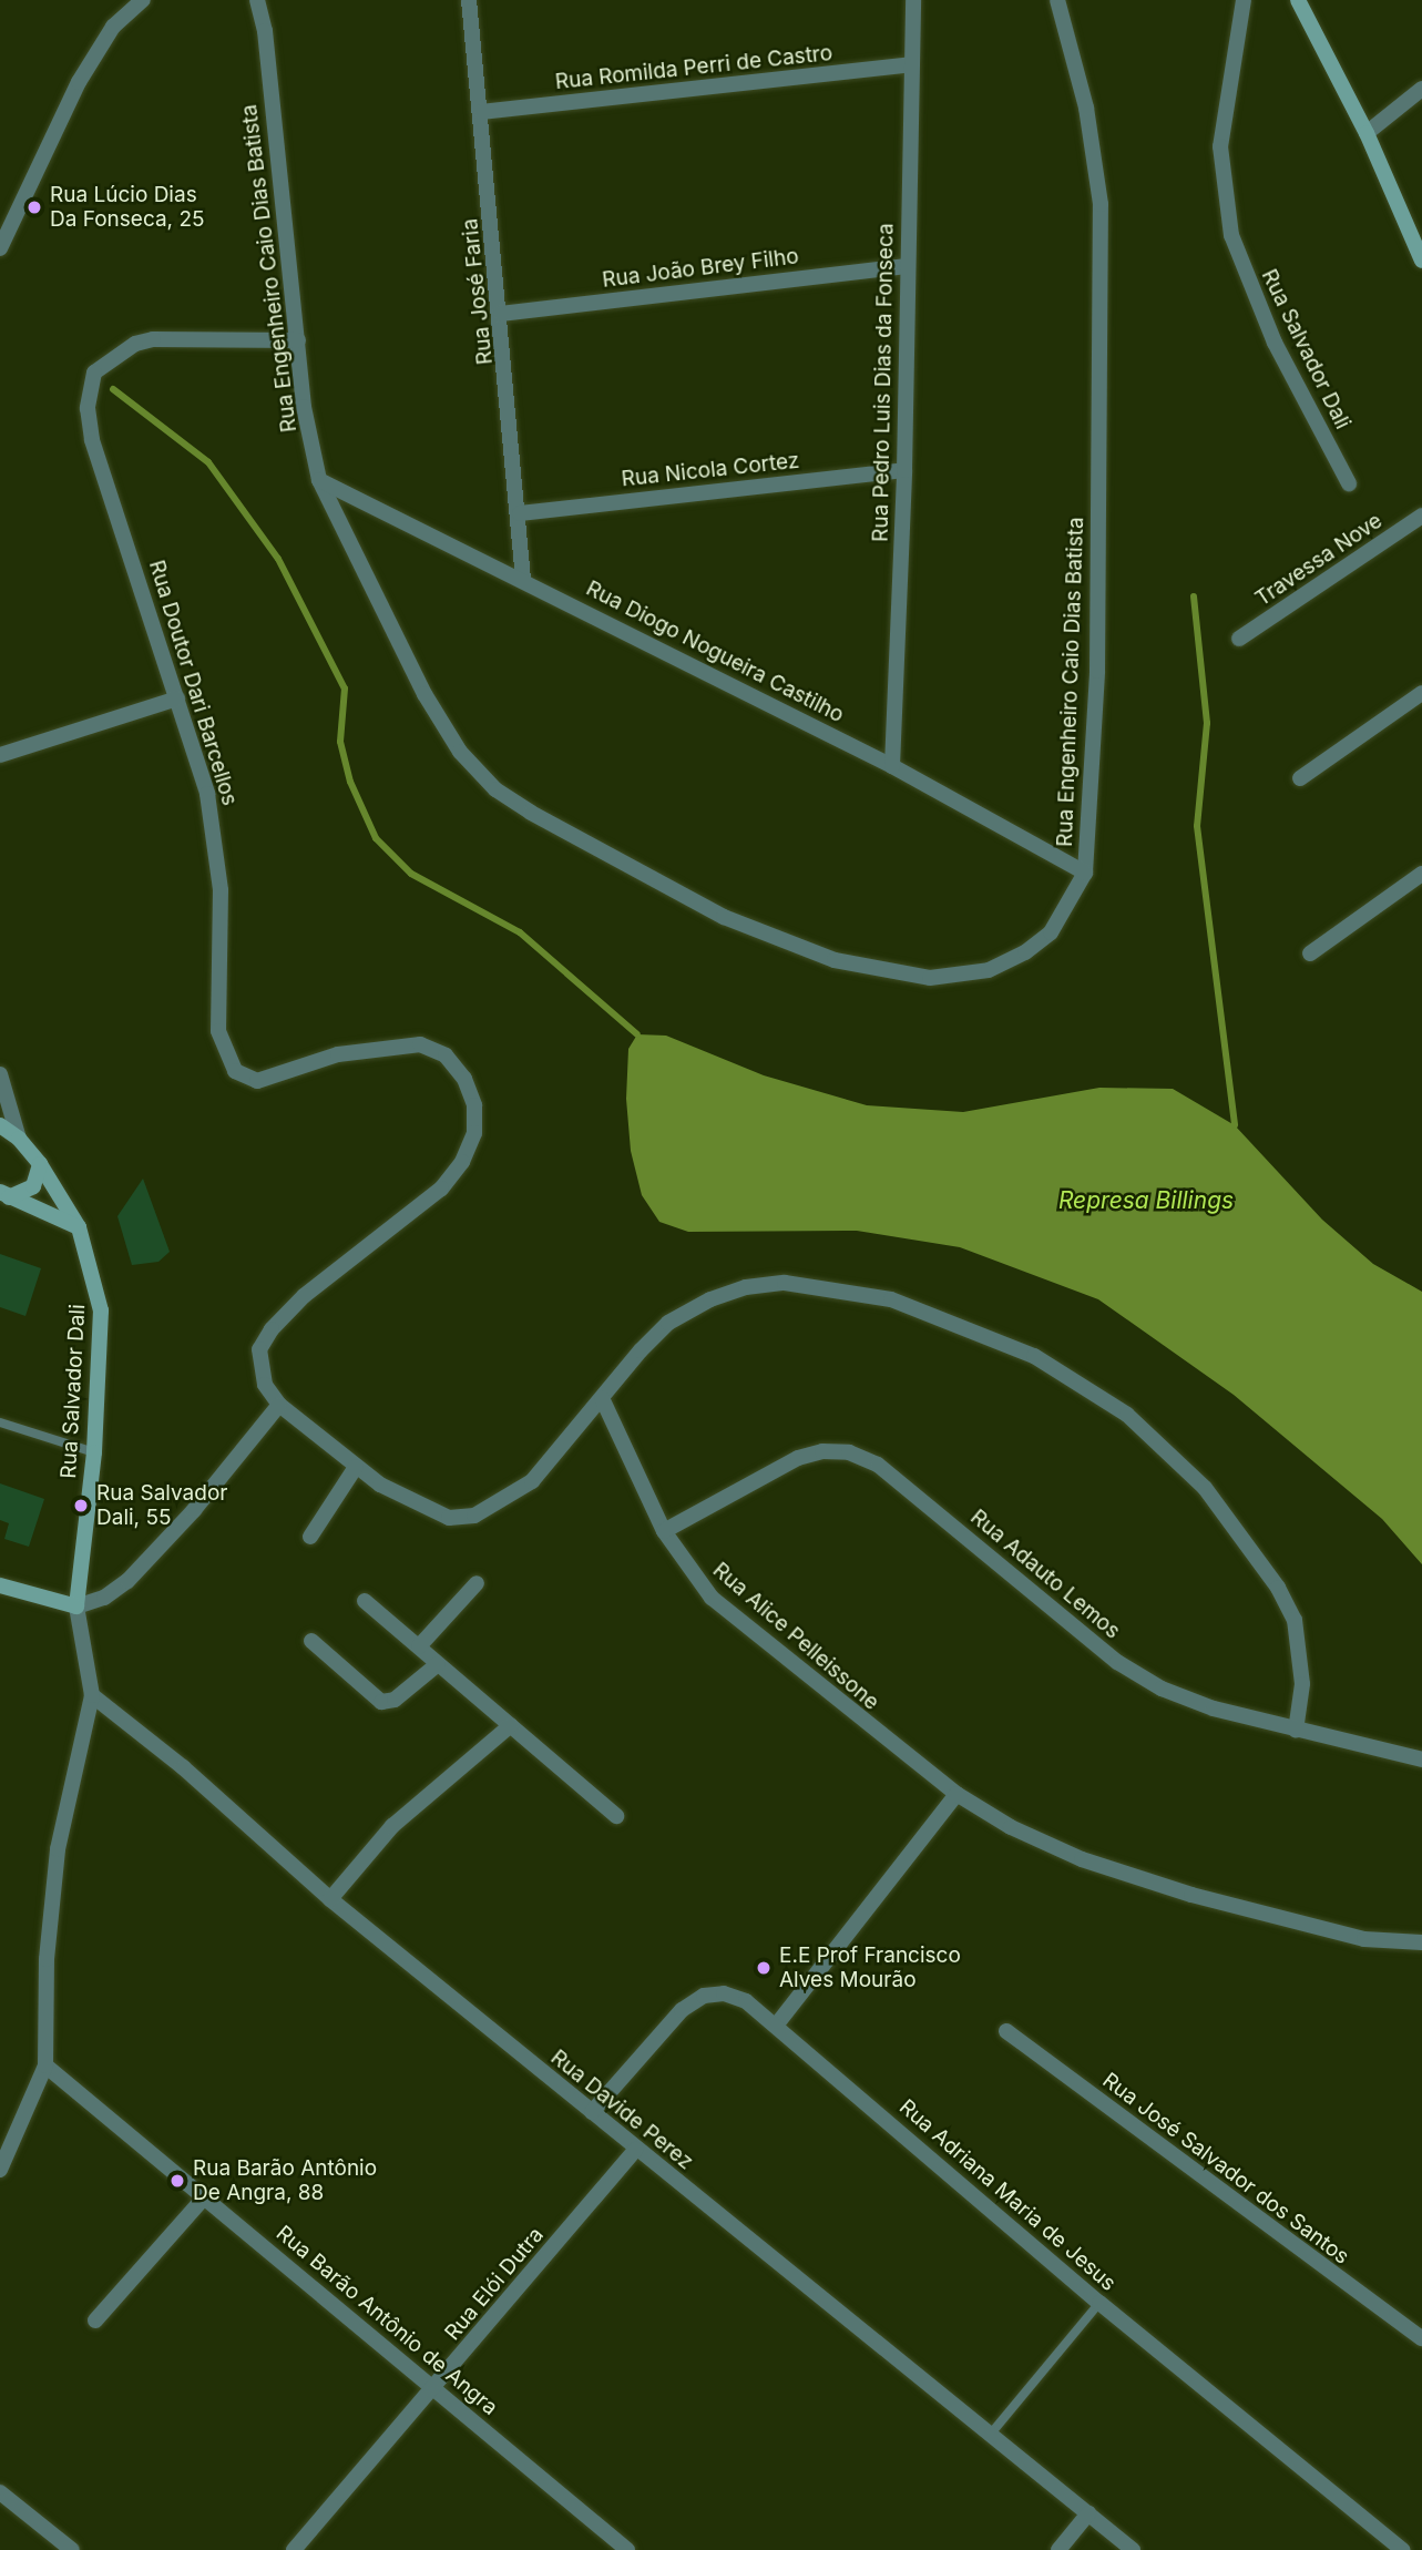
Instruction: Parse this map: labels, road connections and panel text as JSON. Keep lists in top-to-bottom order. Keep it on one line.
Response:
{"streets":{"street":["Rua Romilda Perri de Castro","Rua Engenheiro Caio Dias Batista","Rua João Brey Filho","Rua José Faria","Rua Salvador Dali","Rua Pedro Luis Dias da Fonseca","Rua Nicola Cortez","Travessa Nove","Rua Diogo Nogueira Castilho","Rua Doutor Dari Barcellos","Rua Adauto Lemos","Rua Alice Pelleissone","Rua Davide Perez","Rua José Salvador dos Santos","Rua Adriana Maria de Jesus","Rua Elói Dutra","Rua Barão Antônio de Angra"]},"crossings":[["Rua Romilda Perri de Castro","Rua José Faria"],["Rua Romilda Perri de Castro","Rua Pedro Luis Dias da Fonseca"],["Rua Engenheiro Caio Dias Batista","Rua Diogo Nogueira Castilho"],["Rua Engenheiro Caio Dias Batista","Rua Doutor Dari Barcellos"],["Rua João Brey Filho","Rua José Faria"],["Rua João Brey Filho","Rua Pedro Luis Dias da Fonseca"],["Rua José Faria","Rua Nicola Cortez"],["Rua José Faria","Rua Diogo Nogueira Castilho"],["Rua Pedro Luis Dias da Fonseca","Rua Nicola Cortez"],["Rua Pedro Luis Dias da Fonseca","Rua Diogo Nogueira Castilho"],["Rua Doutor Dari Barcellos","Rua Adauto Lemos"],["Rua Doutor Dari Barcellos","Rua Alice Pelleissone"],["Rua Adauto Lemos","Rua Alice Pelleissone"],["Rua Davide Perez","Rua Adriana Maria de Jesus"],["Rua Davide Perez","Rua Elói Dutra"],["Rua Elói Dutra","Rua Barão Antônio de Angra"]],"water":["Represa Billings"],"places":["Rua Lúcio Dias Da Fonseca, 25","Rua Salvador Dali, 55","E.E Prof Francisco Alves Mourão","Rua Barão Antônio De Angra, 88"]}
